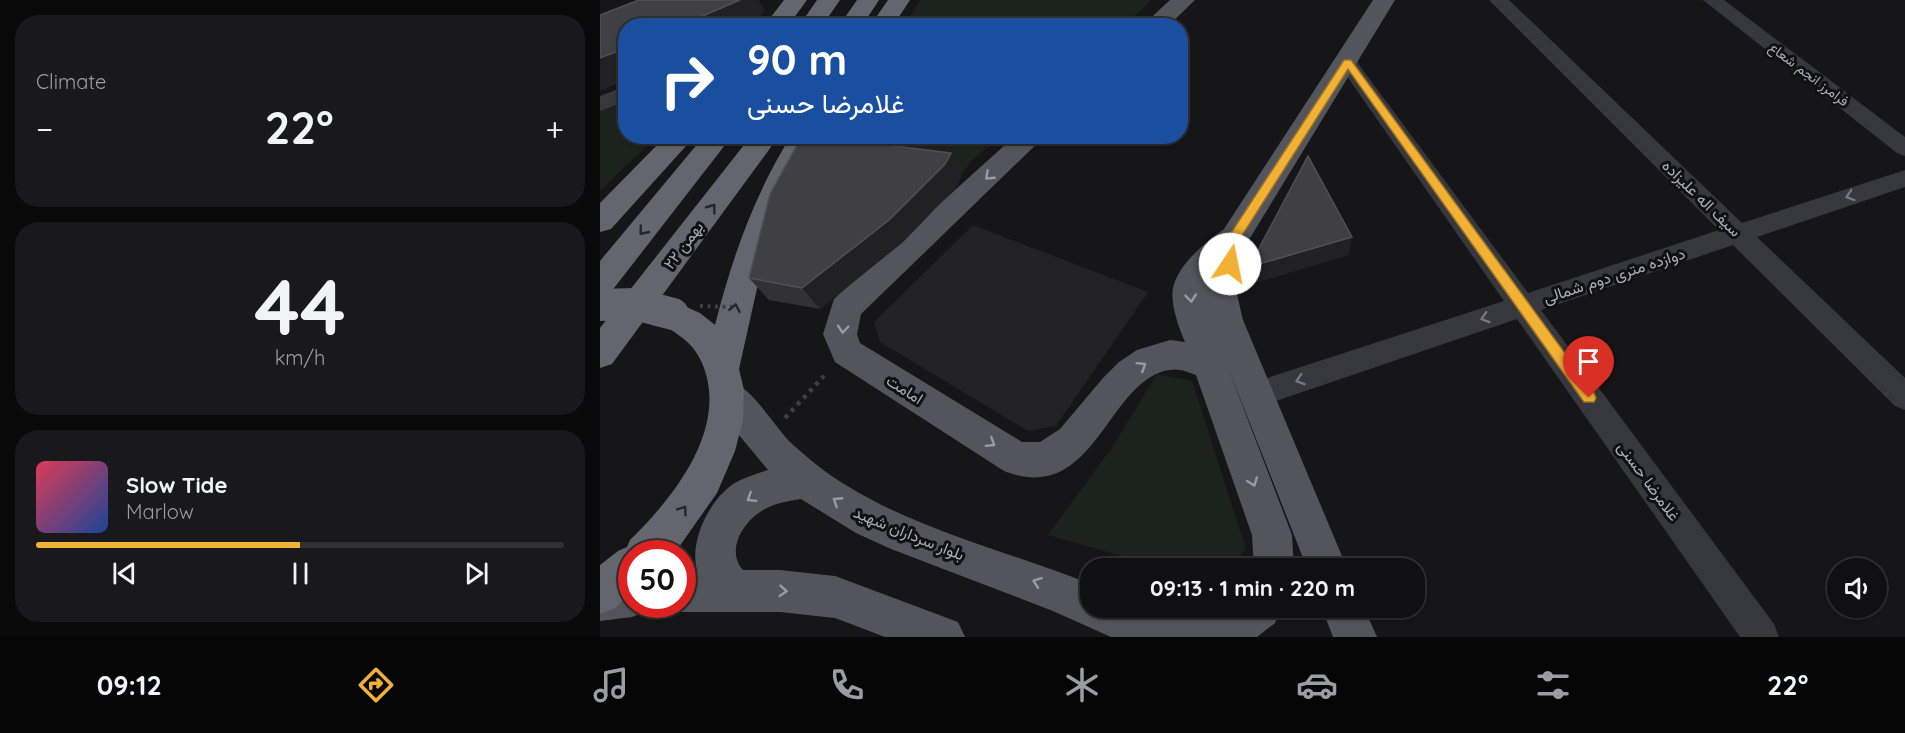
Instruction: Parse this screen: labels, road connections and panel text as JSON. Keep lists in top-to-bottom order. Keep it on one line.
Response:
{"streets":{"highway":["۲۲ بهمن"],"main road":["امامت","بلوار سرداران شهید"],"street":["فرامرز انجم شعاع","سیف اله علیزاده","دوازده متری دوم شمالی","غلامرضا حسنی"]},"crossings":[["سیف اله علیزاده","دوازده متری دوم شمالی"],["دوازده متری دوم شمالی","غلامرضا حسنی"]],"one_way":["دوازده متری دوم شمالی"],"page":{"tile":["Climate",["44","km/h"]],"turn":["90 m","غلامرضا حسنی"],"heat":["−","22°","+"],"song":["Slow Tide","Marlow"],"limit":"50","trip":"09:13 · 1 min · 220 m","tabs":["09:12","22°"]}}
